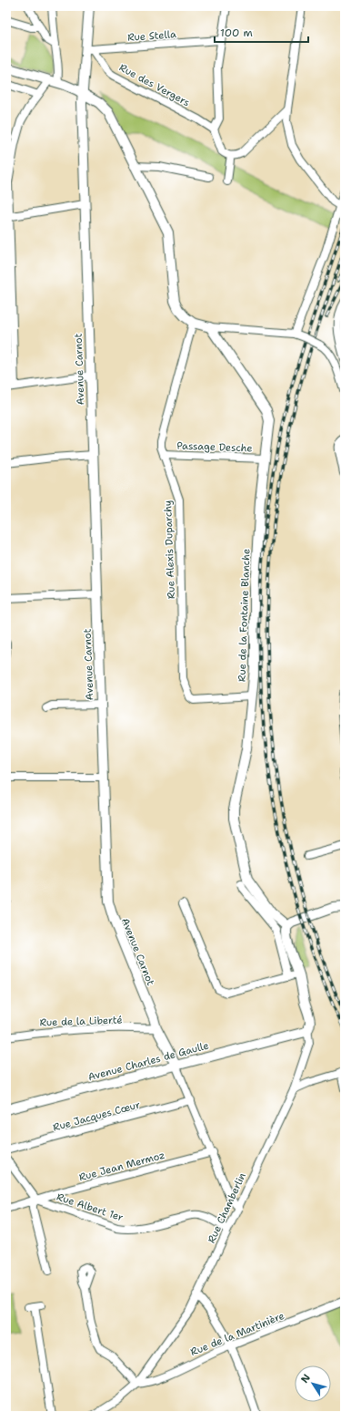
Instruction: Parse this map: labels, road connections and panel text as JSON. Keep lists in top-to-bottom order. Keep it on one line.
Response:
{"streets":{"street":["Rue Stella","Rue des Vergers","Avenue Carnot","Passage Desche","Rue Alexis Duparchy","Rue de la Fontaine Blanche","Rue de la Liberté","Avenue Charles de Gaulle","Rue Jacques Cœur","Rue Jean Mermoz","Rue Albert 1er","Rue Chamberlin","Rue de la Martinière"]},"crossings":[["Rue Stella","Rue des Vergers"],["Rue Stella","Avenue Carnot"],["Rue des Vergers","Avenue Carnot"],["Avenue Carnot","Rue de la Liberté"],["Avenue Carnot","Avenue Charles de Gaulle"],["Avenue Carnot","Rue Jacques Cœur"],["Avenue Carnot","Rue Jean Mermoz"],["Avenue Carnot","Rue Chamberlin"],["Passage Desche","Rue Alexis Duparchy"],["Passage Desche","Rue de la Fontaine Blanche"],["Rue Alexis Duparchy","Rue de la Fontaine Blanche"],["Avenue Charles de Gaulle","Rue Chamberlin"],["Rue Jean Mermoz","Rue Albert 1er"],["Rue Albert 1er","Rue Chamberlin"],["Rue Chamberlin","Rue de la Martinière"]],"scale_bar":"100 m","north":"top left"}
